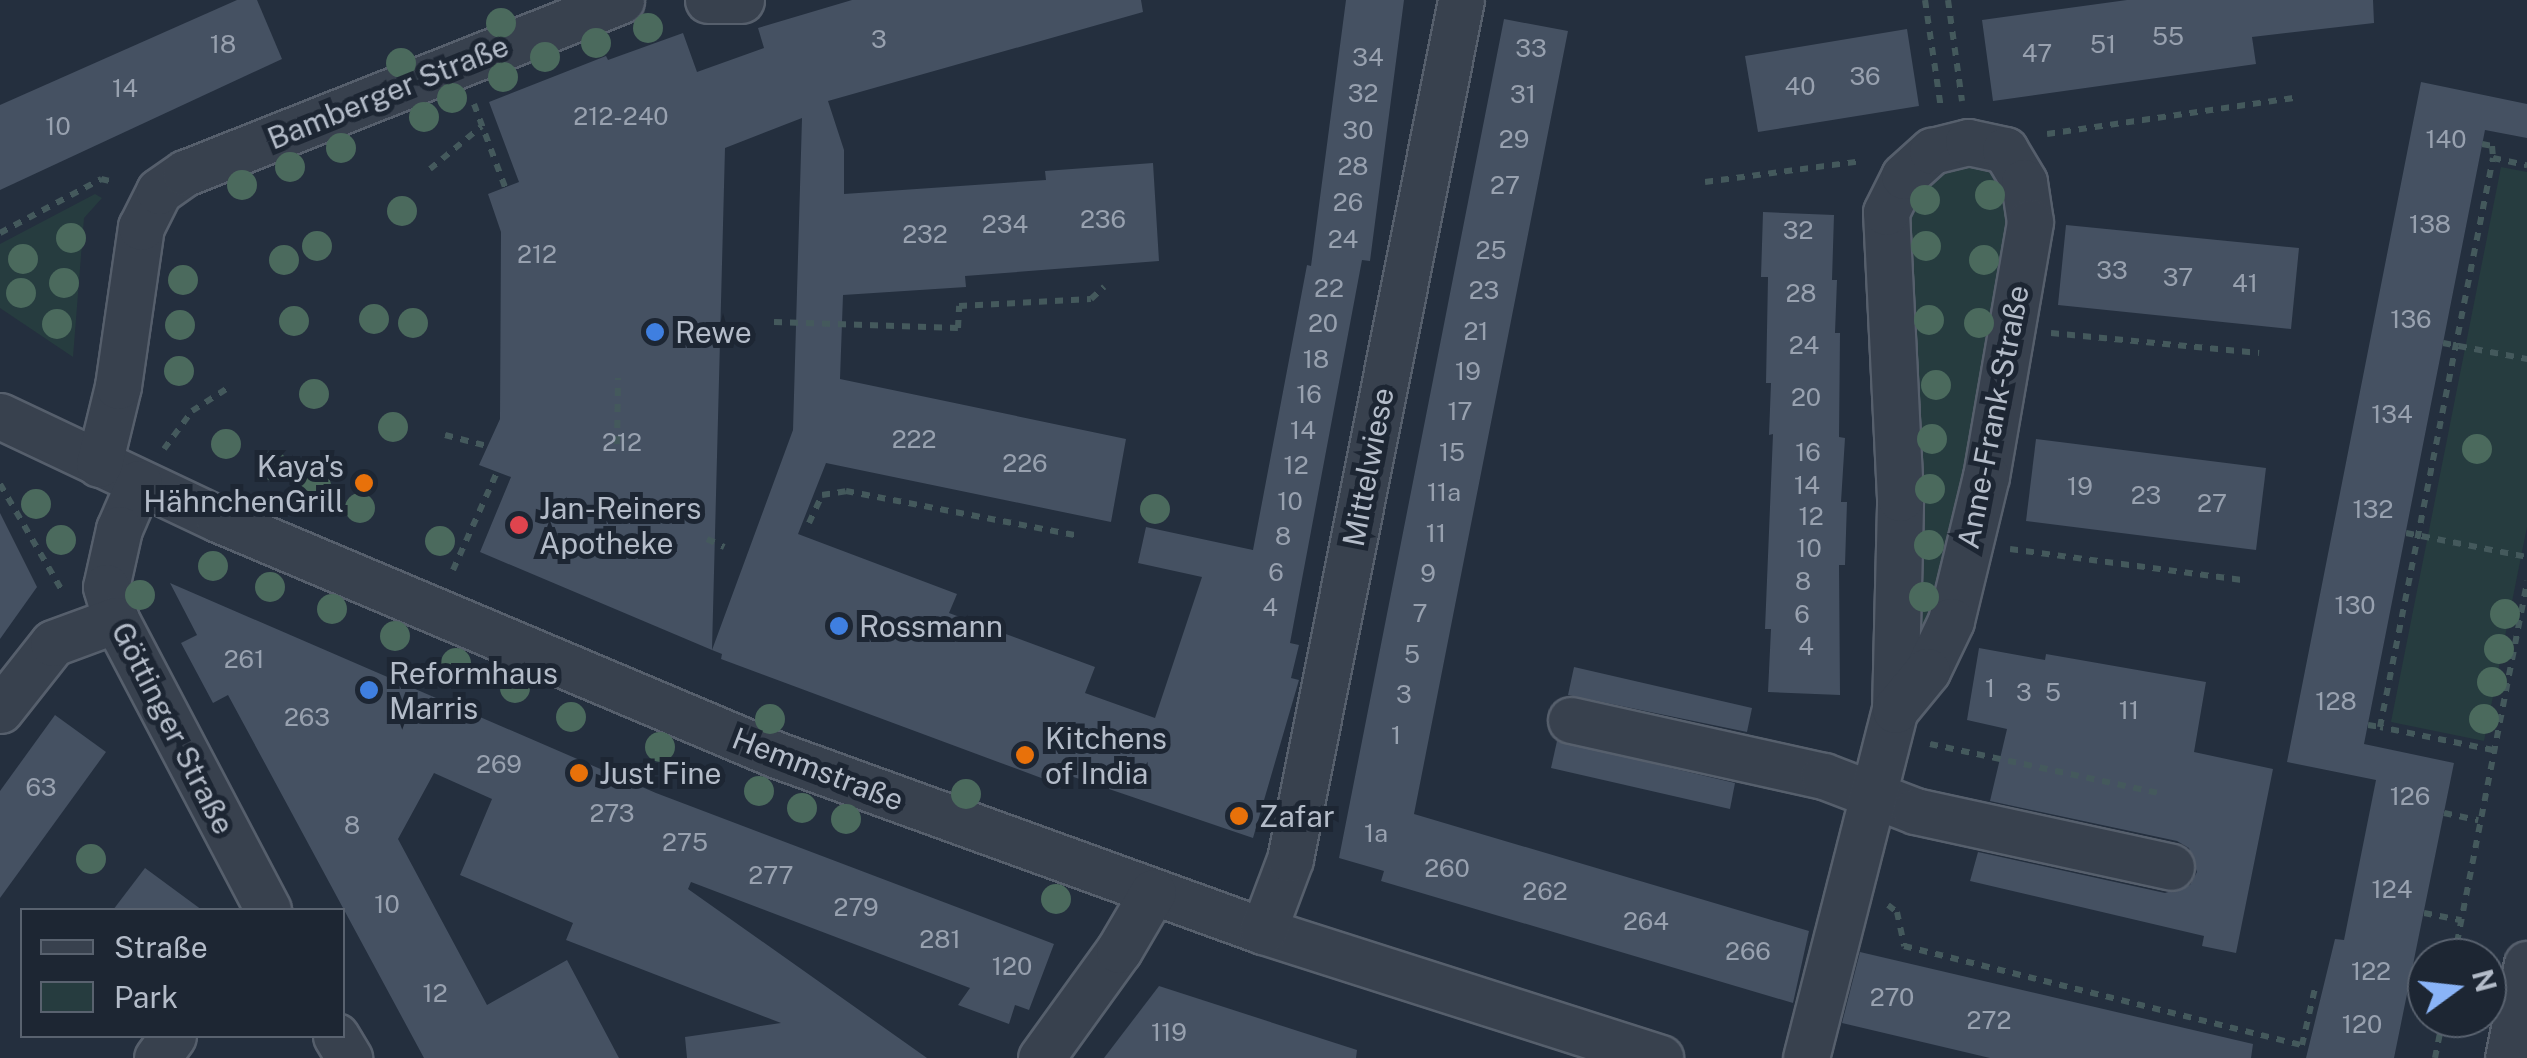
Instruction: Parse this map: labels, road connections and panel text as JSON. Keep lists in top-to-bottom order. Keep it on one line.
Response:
{"streets":{"street":["Bamberger Straße","Anne-Frank-Straße","Mittelwiese","Göttinger Straße","Hemmstraße"]},"crossings":[["Mittelwiese","Hemmstraße"],["Göttinger Straße","Hemmstraße"]],"places":["Rewe","Kaya's HähnchenGrill","Jan-Reiners Apotheke","Rossmann","Reformhaus Marris","Kitchens of India","Just Fine","Zafar"],"house_numbers":["55","3","18","51","33","47","34","36","40","14","32","31","212-240","10","30","29","140","28","27","26","236","234","138","32","232","24","25","212","33","37","41","22","23","28","136","20","21","24","18","19","16","20","17","134","14","222","212","15","16","226","12","14","19","11a","23","10","27","132","12","11","8","10","6","9","8","130","4","7","6","4","5","261","1","3","5","3","128","11","263","1","269","63","126","273","8","1a","275","260","277","124","262","10","279","264","281","266","120","122","12","270","272","120","119"],"legend":["Straße","Park"],"north":"right"}
